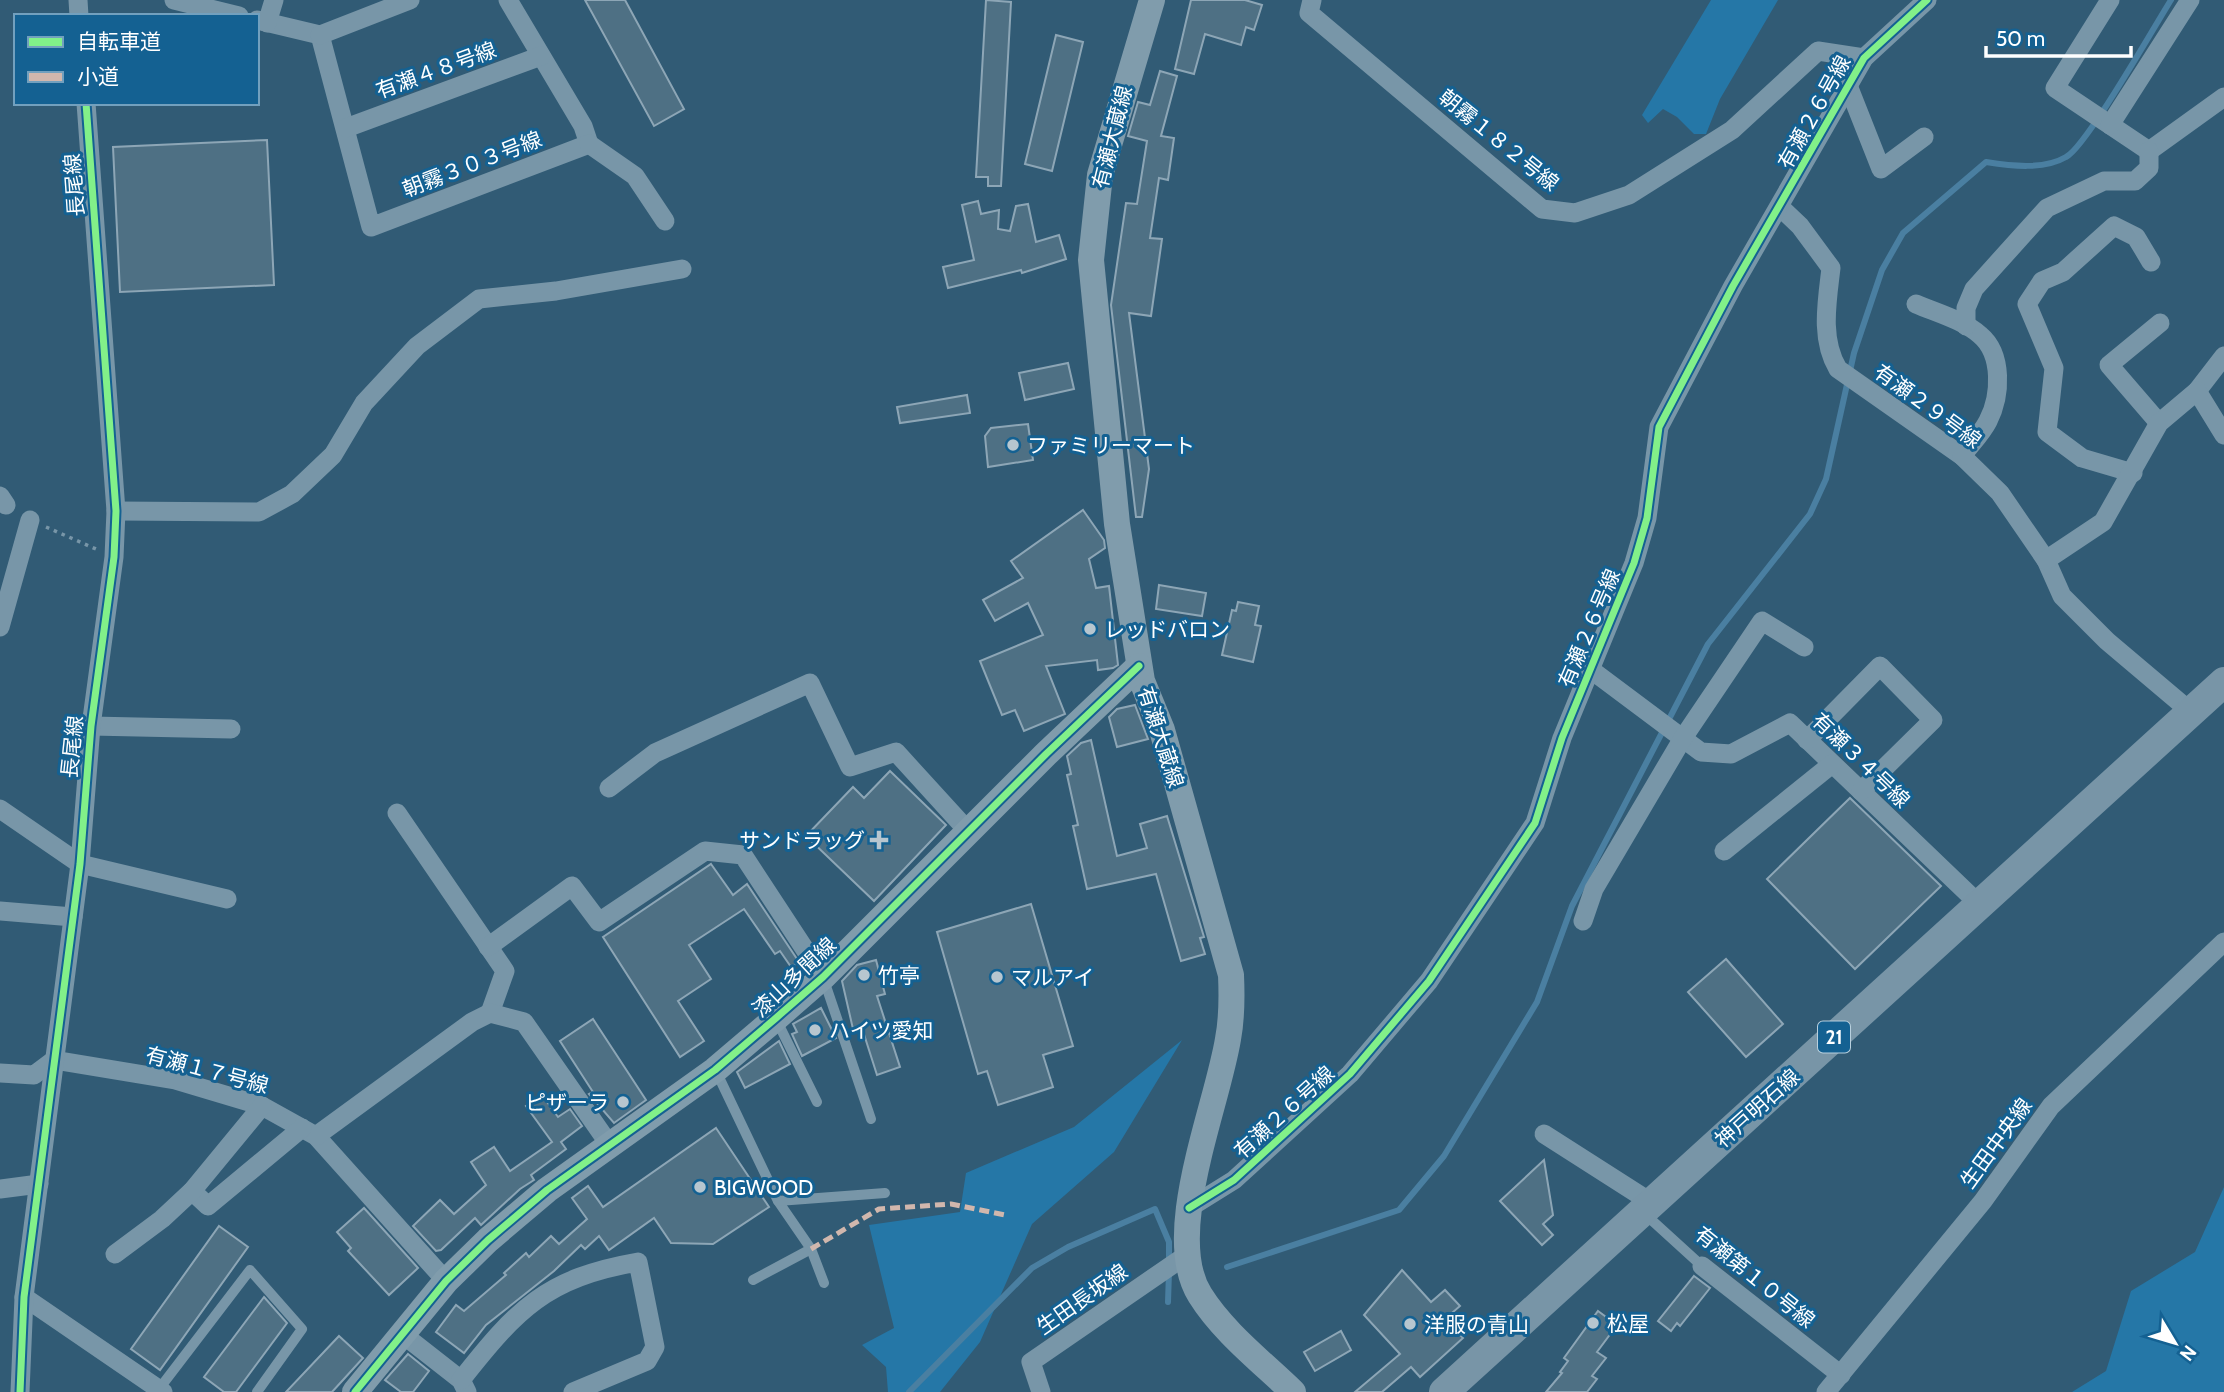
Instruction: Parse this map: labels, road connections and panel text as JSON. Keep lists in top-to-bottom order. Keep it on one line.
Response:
{"streets":{"main road":["有瀬大蔵線","漆山多聞線","21","神戸明石線"],"street":["有瀬４８号線","有瀬２６号線","朝霧１８２号線","朝霧３０３号線","長尾線","有瀬２９号線","有瀬３４号線","有瀬１７号線","生田中央線","有瀬第１０号線","生田長坂線"]},"crossings":[["有瀬４８号線","朝霧３０３号線"],["有瀬２６号線","有瀬大蔵線"],["有瀬２６号線","朝霧１８２号線"],["有瀬２６号線","有瀬２９号線"],["有瀬２６号線","有瀬３４号線"],["有瀬大蔵線","漆山多聞線"],["有瀬大蔵線","生田長坂線"],["長尾線","有瀬１７号線"],["有瀬２９号線","神戸明石線"],["有瀬３４号線","神戸明石線"],["漆山多聞線","有瀬１７号線"],["神戸明石線","有瀬第１０号線"],["生田中央線","有瀬第１０号線"]],"places":{"other":["ファミリーマート","レッドバロン","竹亭","マルアイ","ハイツ愛知","ピザーラ","BIGWOOD","松屋","洋服の青山"],"health":["サンドラッグ"]},"legend":["自転車道","小道"],"scale_bar":"50 m","north":"bottom right"}
